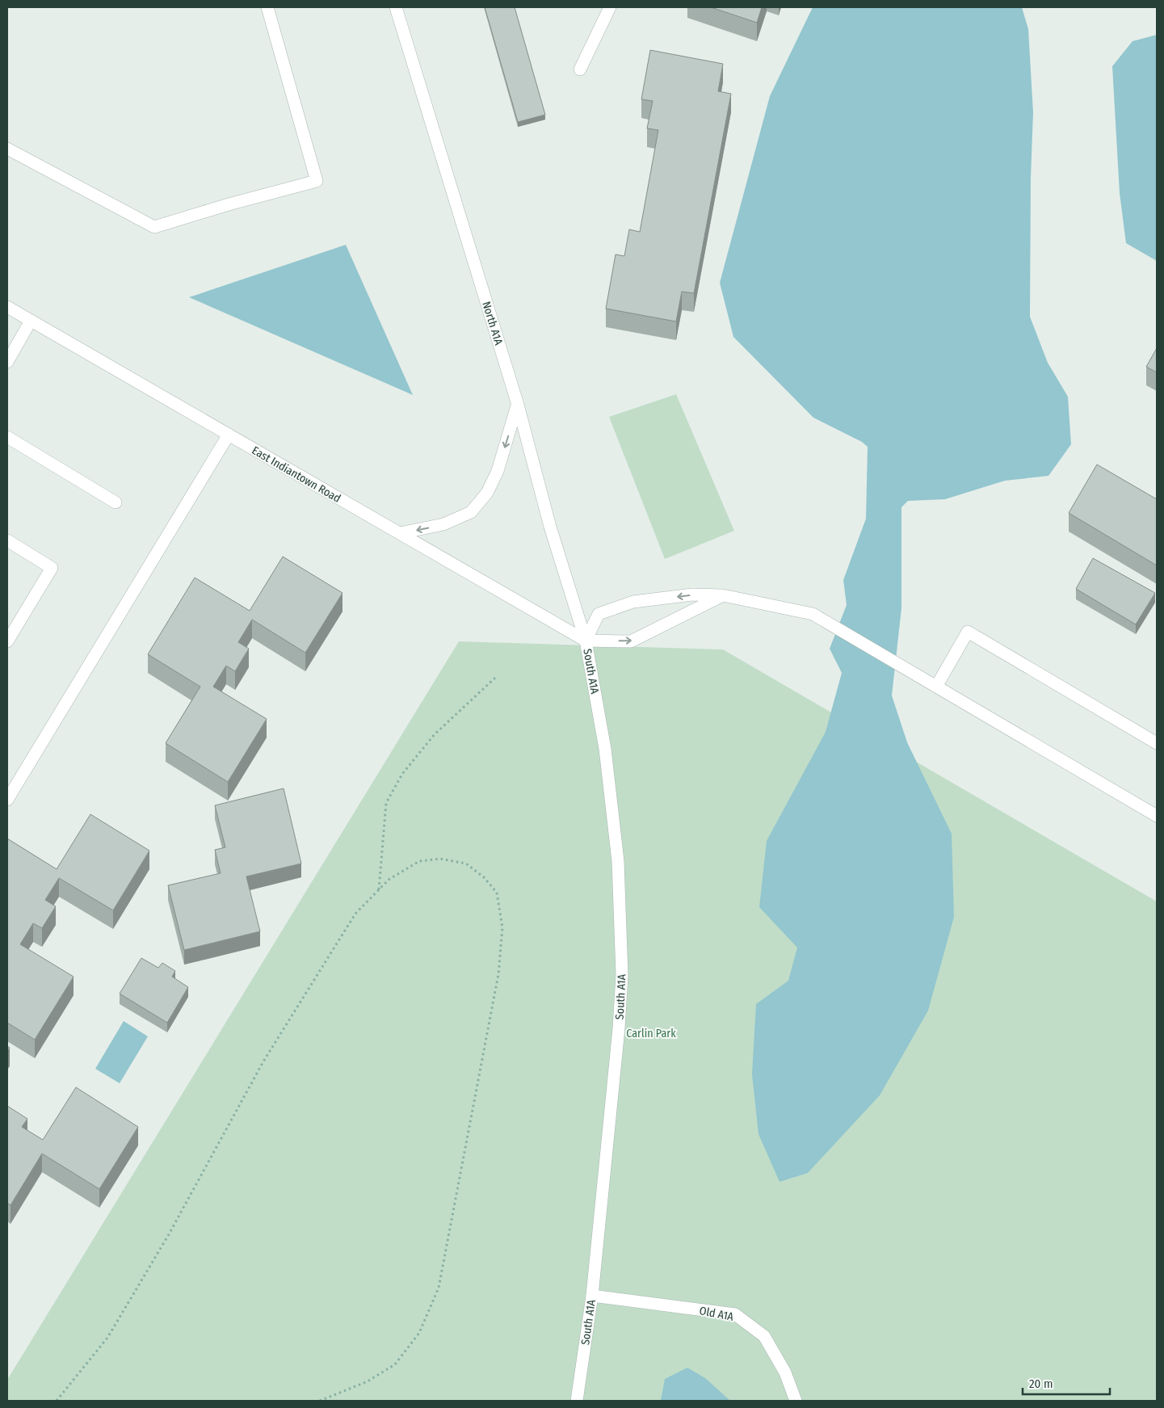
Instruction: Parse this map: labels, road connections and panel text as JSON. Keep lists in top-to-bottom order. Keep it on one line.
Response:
{"streets":{"street":["North A1A","East Indiantown Road","South A1A","Old A1A"]},"crossings":[["North A1A","East Indiantown Road"],["North A1A","South A1A"],["East Indiantown Road","South A1A"],["South A1A","Old A1A"]],"parks":["Carlin Park"],"scale_bar":"20 m"}
